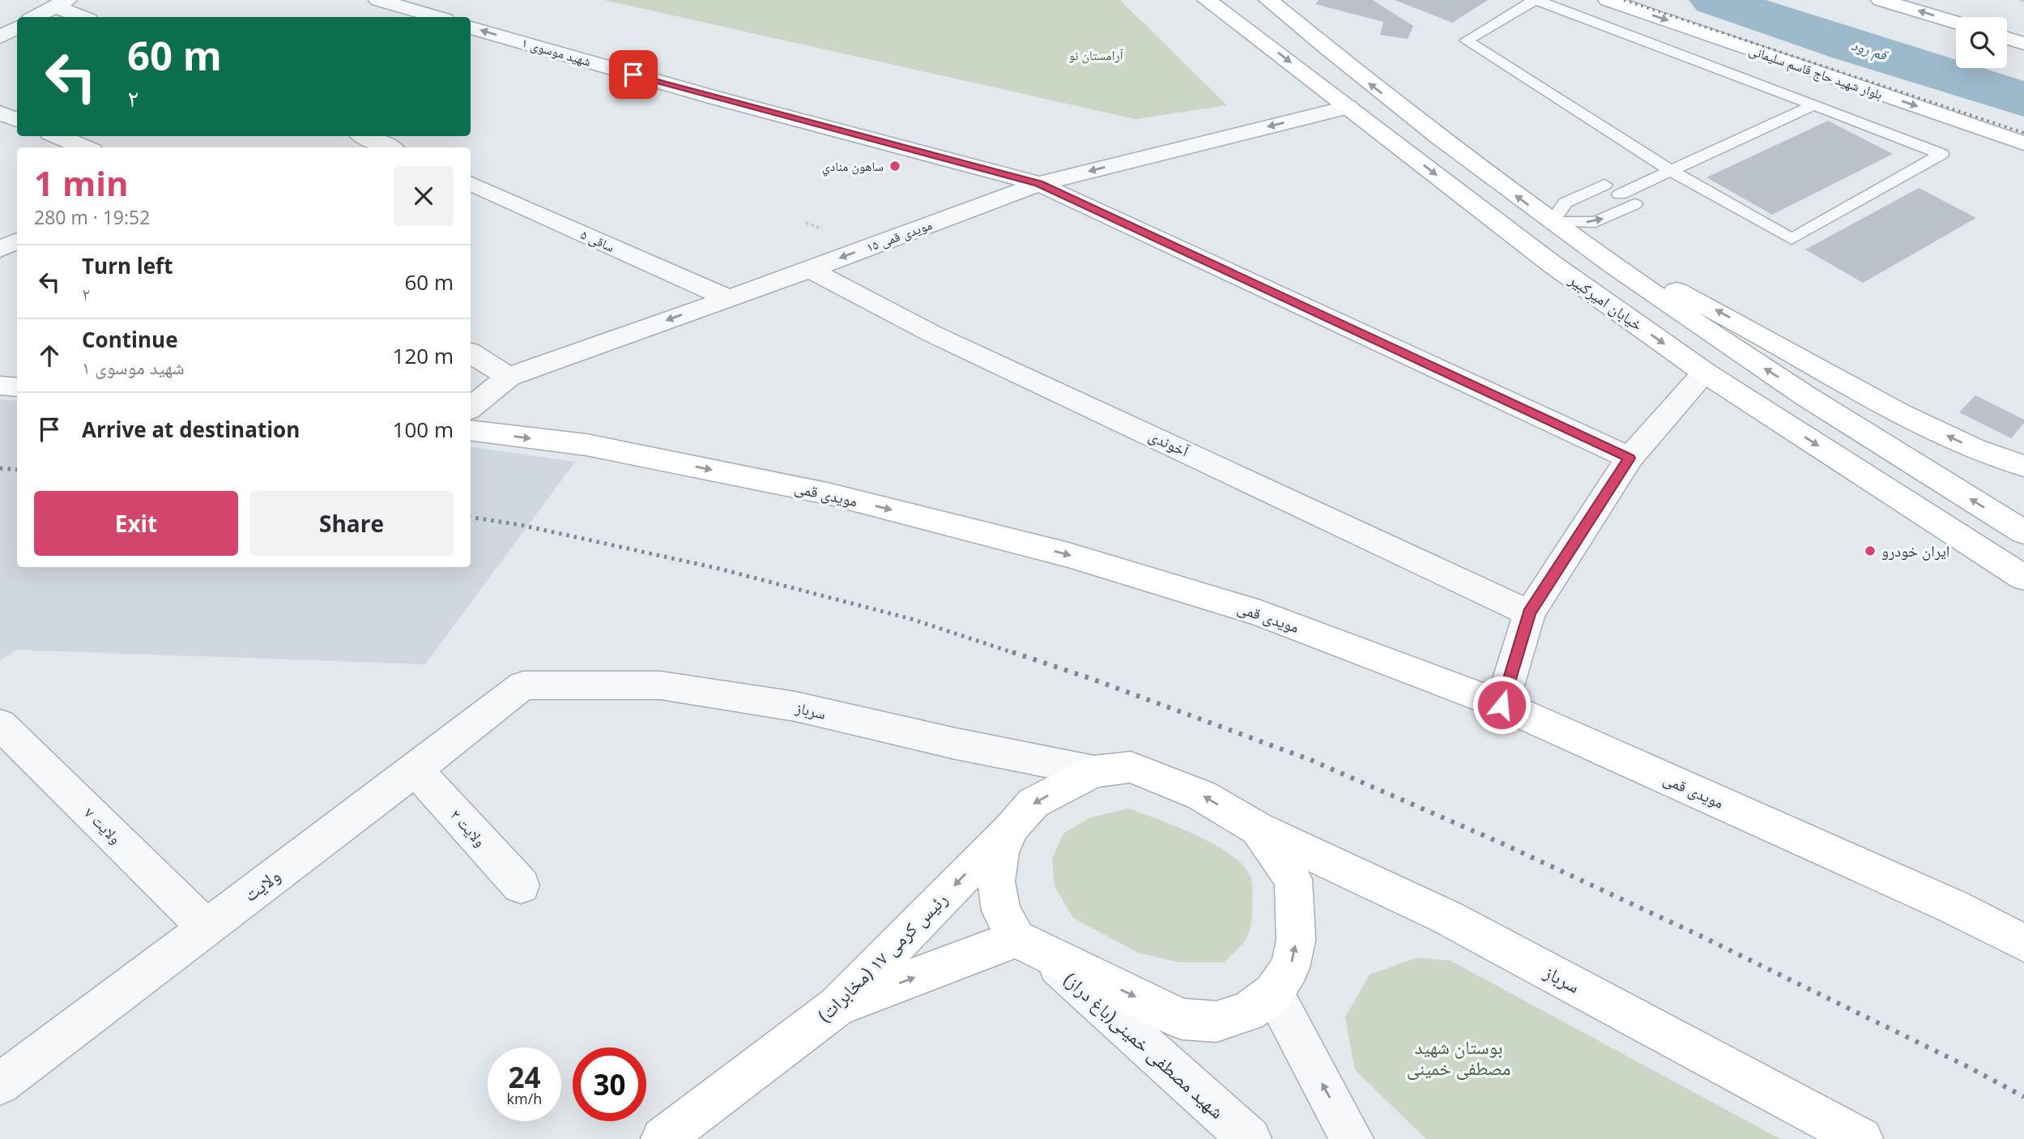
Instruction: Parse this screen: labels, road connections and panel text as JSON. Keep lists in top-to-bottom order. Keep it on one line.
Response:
{"streets":{"main road":["بلوار شهید حاج قاسم سلیمانی","خیابان امیرکبیر","مویدی قمی","سرباز","رئیس کرمی ۱۷ (مخابرات)"],"street":["شهید موسوی ۱","مویدی قمی ۱۵","ساقی ۵","آخوندی","ولایت ۷","ولایت ۲","ولایت","شهید مصطفی خمینی(باغ دراز)"]},"crossings":[["شهید موسوی ۱","مویدی قمی ۱۵"],["مویدی قمی ۱۵","ساقی ۵"],["مویدی قمی ۱۵","خیابان امیرکبیر"],["مویدی قمی ۱۵","آخوندی"],["سرباز","ولایت"],["سرباز","رئیس کرمی ۱۷ (مخابرات)"],["ولایت ۷","ولایت"],["ولایت ۲","ولایت"]],"one_way":["شهید موسوی ۱","مویدی قمی ۱۵","مویدی قمی"],"water":["قم رود"],"parks":["آرامستان نو","بوستان شهید مصطفی خمینی"],"places":["ساهون منادي","ایران خودرو"],"page":{"turn":["60 m","۲"],"heading":["1 min","280 m · 19:52"],"list":[{"name":"Turn left","note":"۲","value":"60 m"},{"name":"Continue","note":"شهید موسوی ۱","value":"120 m"},{"name":"Arrive at destination","value":"100 m"}],"buttons":["Exit","Share"],"speed":"24 km/h","limit":"30"}}
